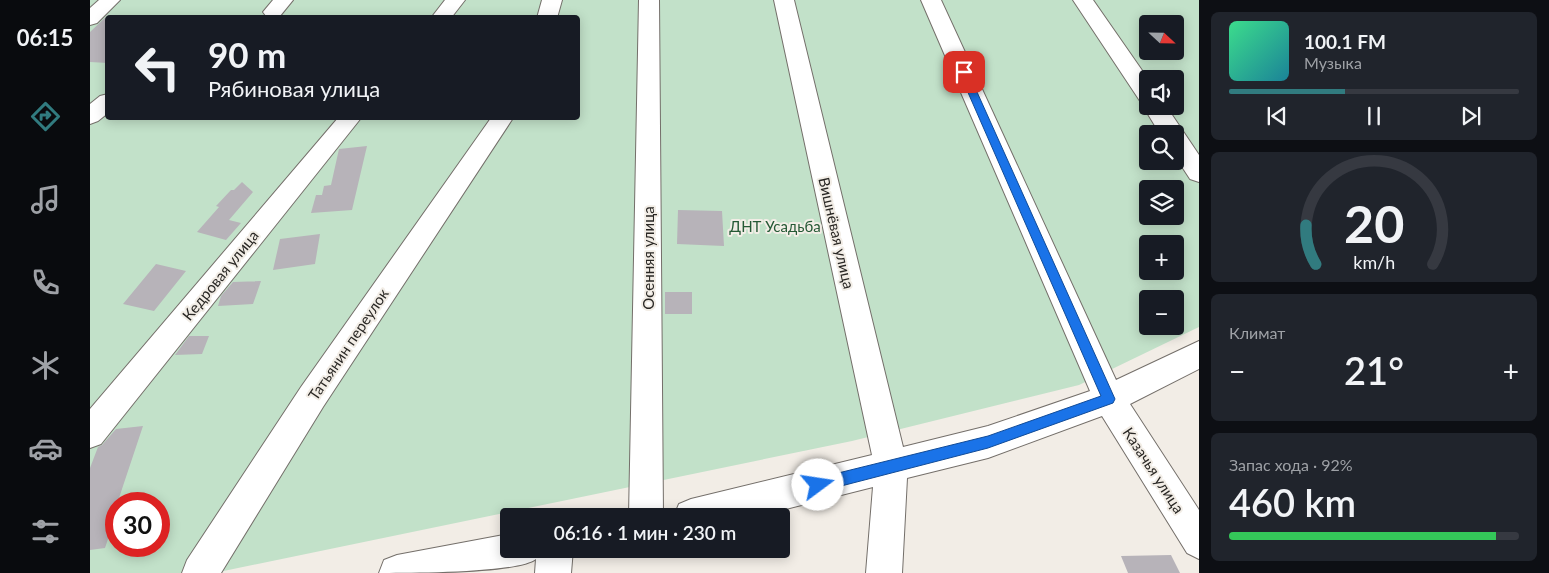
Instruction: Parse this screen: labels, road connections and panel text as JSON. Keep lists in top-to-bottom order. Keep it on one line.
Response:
{"streets":{"street":["Вишнёвая улица","Осенняя улица","Кедровая улица","Татьянин переулок","Казачья улица"]},"parks":["ДНТ Усадьба"],"north":"right","page":{"tabs":"06:15","map_buttons":["+","−"],"turn":["90 m","Рябиновая улица"],"song":["100.1 FM","Музыка"],"tile":["Климат",["Запас хода · 92%","460 km"]],"heat":["−","21°","+"],"limit":"30","trip":"06:16 · 1 мин · 230 m","gauge":["20","km/h"]}}
